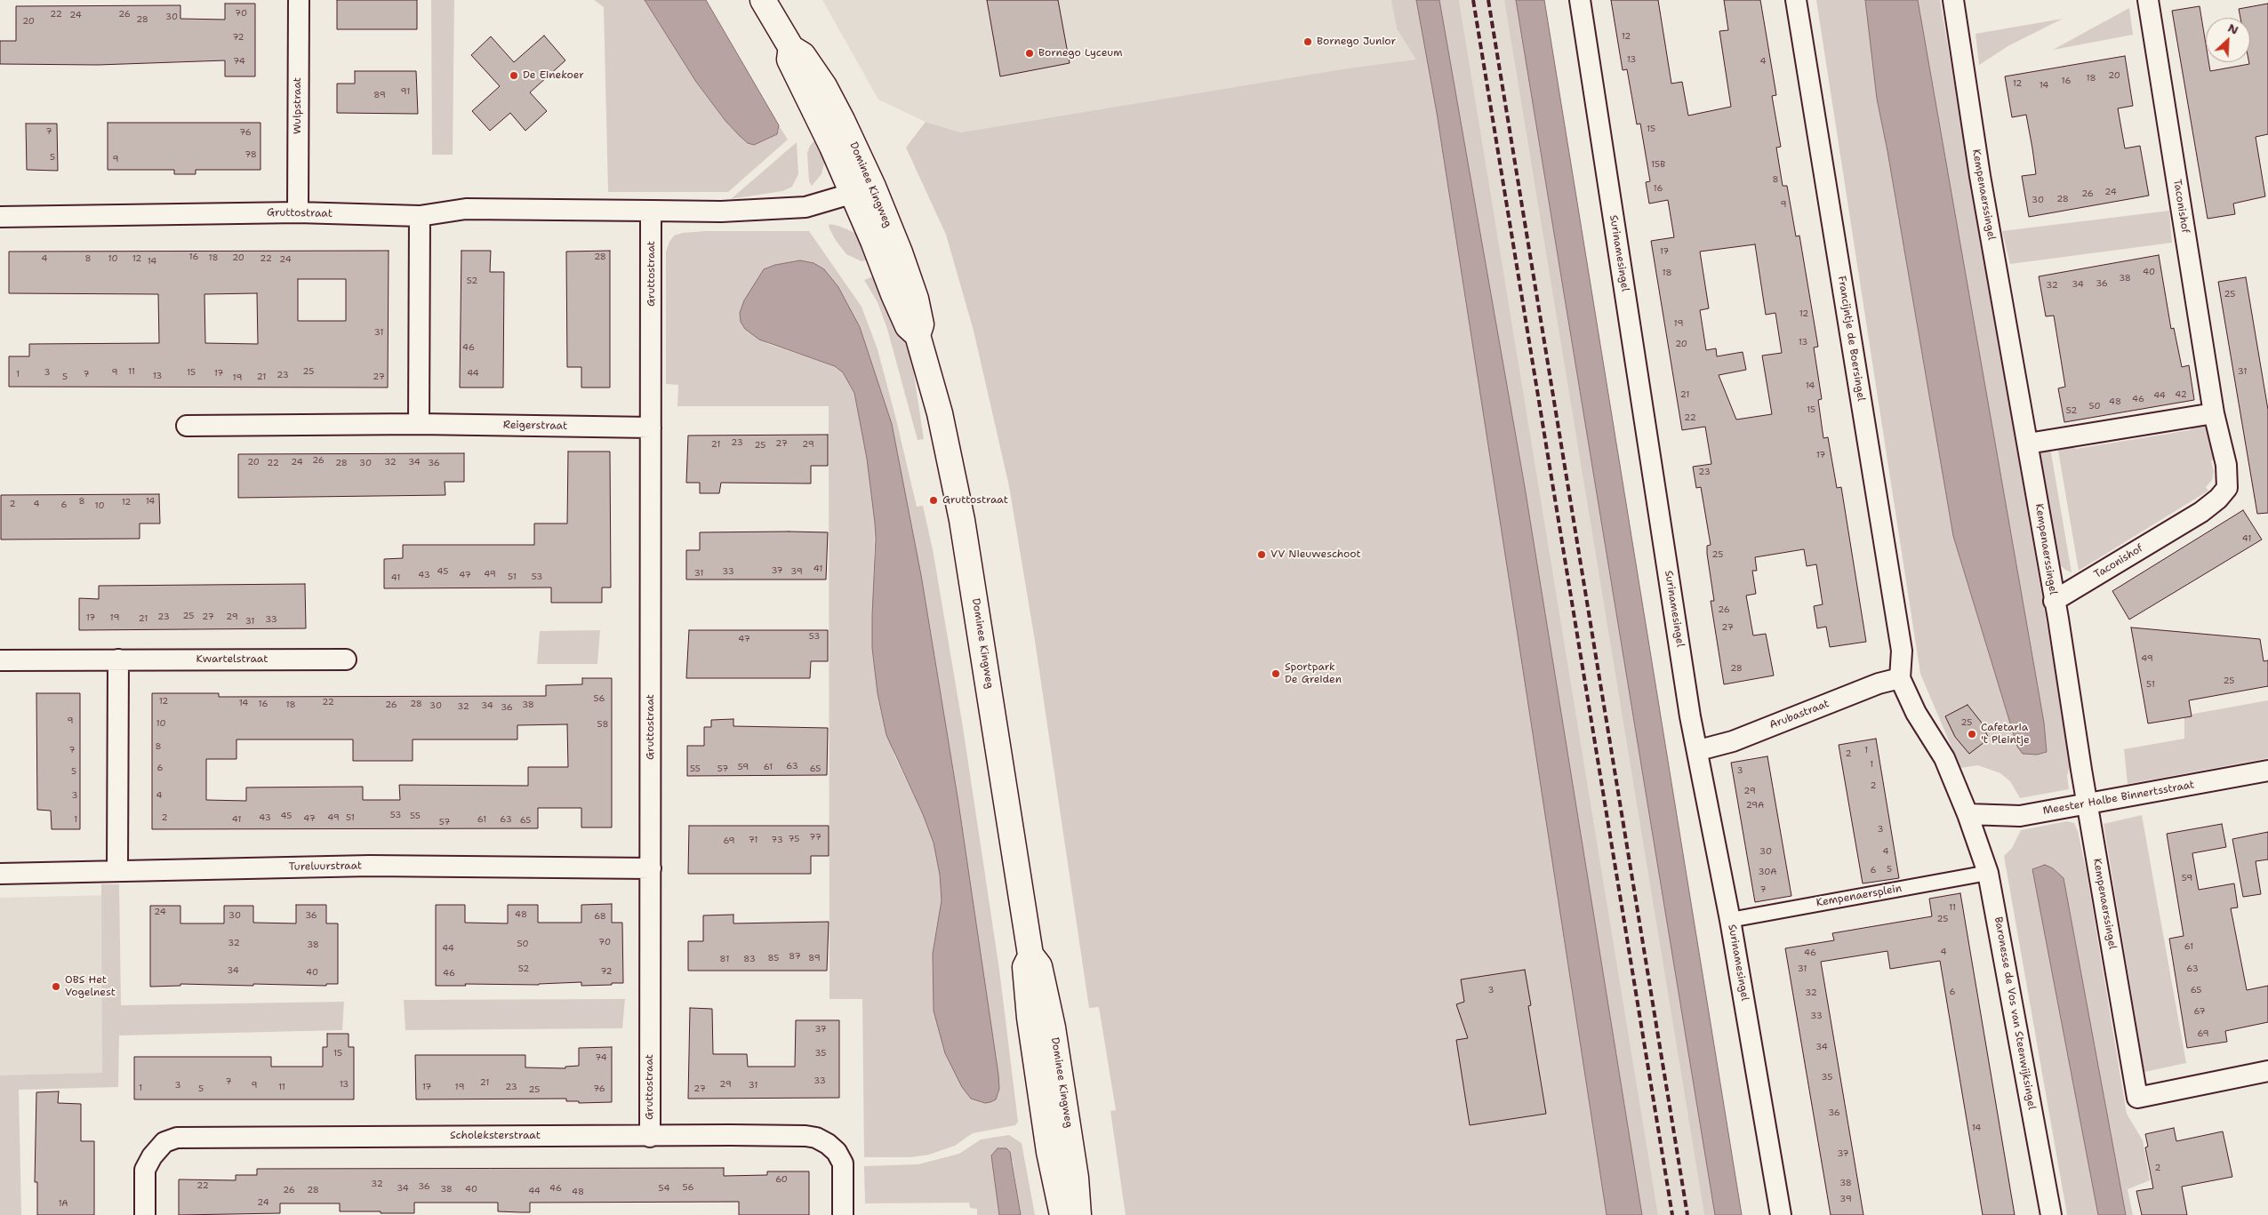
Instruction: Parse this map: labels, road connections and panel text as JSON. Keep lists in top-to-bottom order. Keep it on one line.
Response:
{"streets":{"main road":["Dominee Kingweg"],"street":["Wulpstraat","Kempenaerssingel","Taconishof","Gruttostraat","Surinamesingel","Francijntje de Boersingel","Reigerstraat","Kwartelstraat","Arubastraat","Meester Halbe Binnertsstraat","Tureluurstraat","Kempenaersplein","Baronesse de Vos van Steenwijksingel","Scholeksterstraat"]},"crossings":[["Wulpstraat","Gruttostraat"],["Dominee Kingweg","Gruttostraat"],["Kempenaerssingel","Taconishof"],["Kempenaerssingel","Meester Halbe Binnertsstraat"],["Gruttostraat","Reigerstraat"],["Gruttostraat","Tureluurstraat"],["Gruttostraat","Scholeksterstraat"],["Surinamesingel","Arubastraat"],["Surinamesingel","Kempenaersplein"],["Francijntje de Boersingel","Arubastraat"],["Meester Halbe Binnertsstraat","Baronesse de Vos van Steenwijksingel"],["Kempenaersplein","Baronesse de Vos van Steenwijksingel"]],"places":["Bornego Junior","Bornego Lyceum","De Einekoer","Gruttostraat","VV Nieuweschoot","Sportpark De Greiden","Cafetaria 't Pleintje","OBS Het Vogelnest"],"house_numbers":["70","22","26","24","30","28","20","12","72","13","74","4","20","18","16","12","14","91","89","15","7","76","78","5","9","15B","8","16","24","26","28","30","9","17","16","28","18","20","4","8","10","12","22","24","14","40","18","38","52","36","34","32","25","12","19","31","13","20","46","11","25","31","3","9","15","17","44","1","7","23","13","5","21","27","19","14","21","42","44","46","48","50","15","52","22","23","27","21","29","25","17","26","20","24","32","34","22","28","30","36","23","8","14","12","2","4","6","10","41","25","41","37","45","33","39","31","49","43","47","51","53","41","26","25","23","27","29","17","19","21","33","31","27","53","47","49","28","25","51","56","12","22","14","16","28","18","26","38","30","34","32","36","9","25","10","58","8","7","1","2","1","63","59","61","6","55","57","65","3","5","2","29","3","4","29A","53","45","55","2","43","49","51","47","1","41","61","63","65","57","3","77","75","71","73","69","30","4","5","6","30A","59","7","11","24","48","30","36","68","25","70","32","50","38","61","44","4","46","87","85","89","81","83","52","31","63","34","72","40","46","3","65","6","32","67","33","37","69","34","15","35","74","35","33","7","21","13","29","3","9","31","11","17","19","23","1","5","76","27","25","36","14","37","2","60","38","32","22","36","56","34","46","54","38","40","26","28","44","48","39","24","1A"],"north":"top right"}
